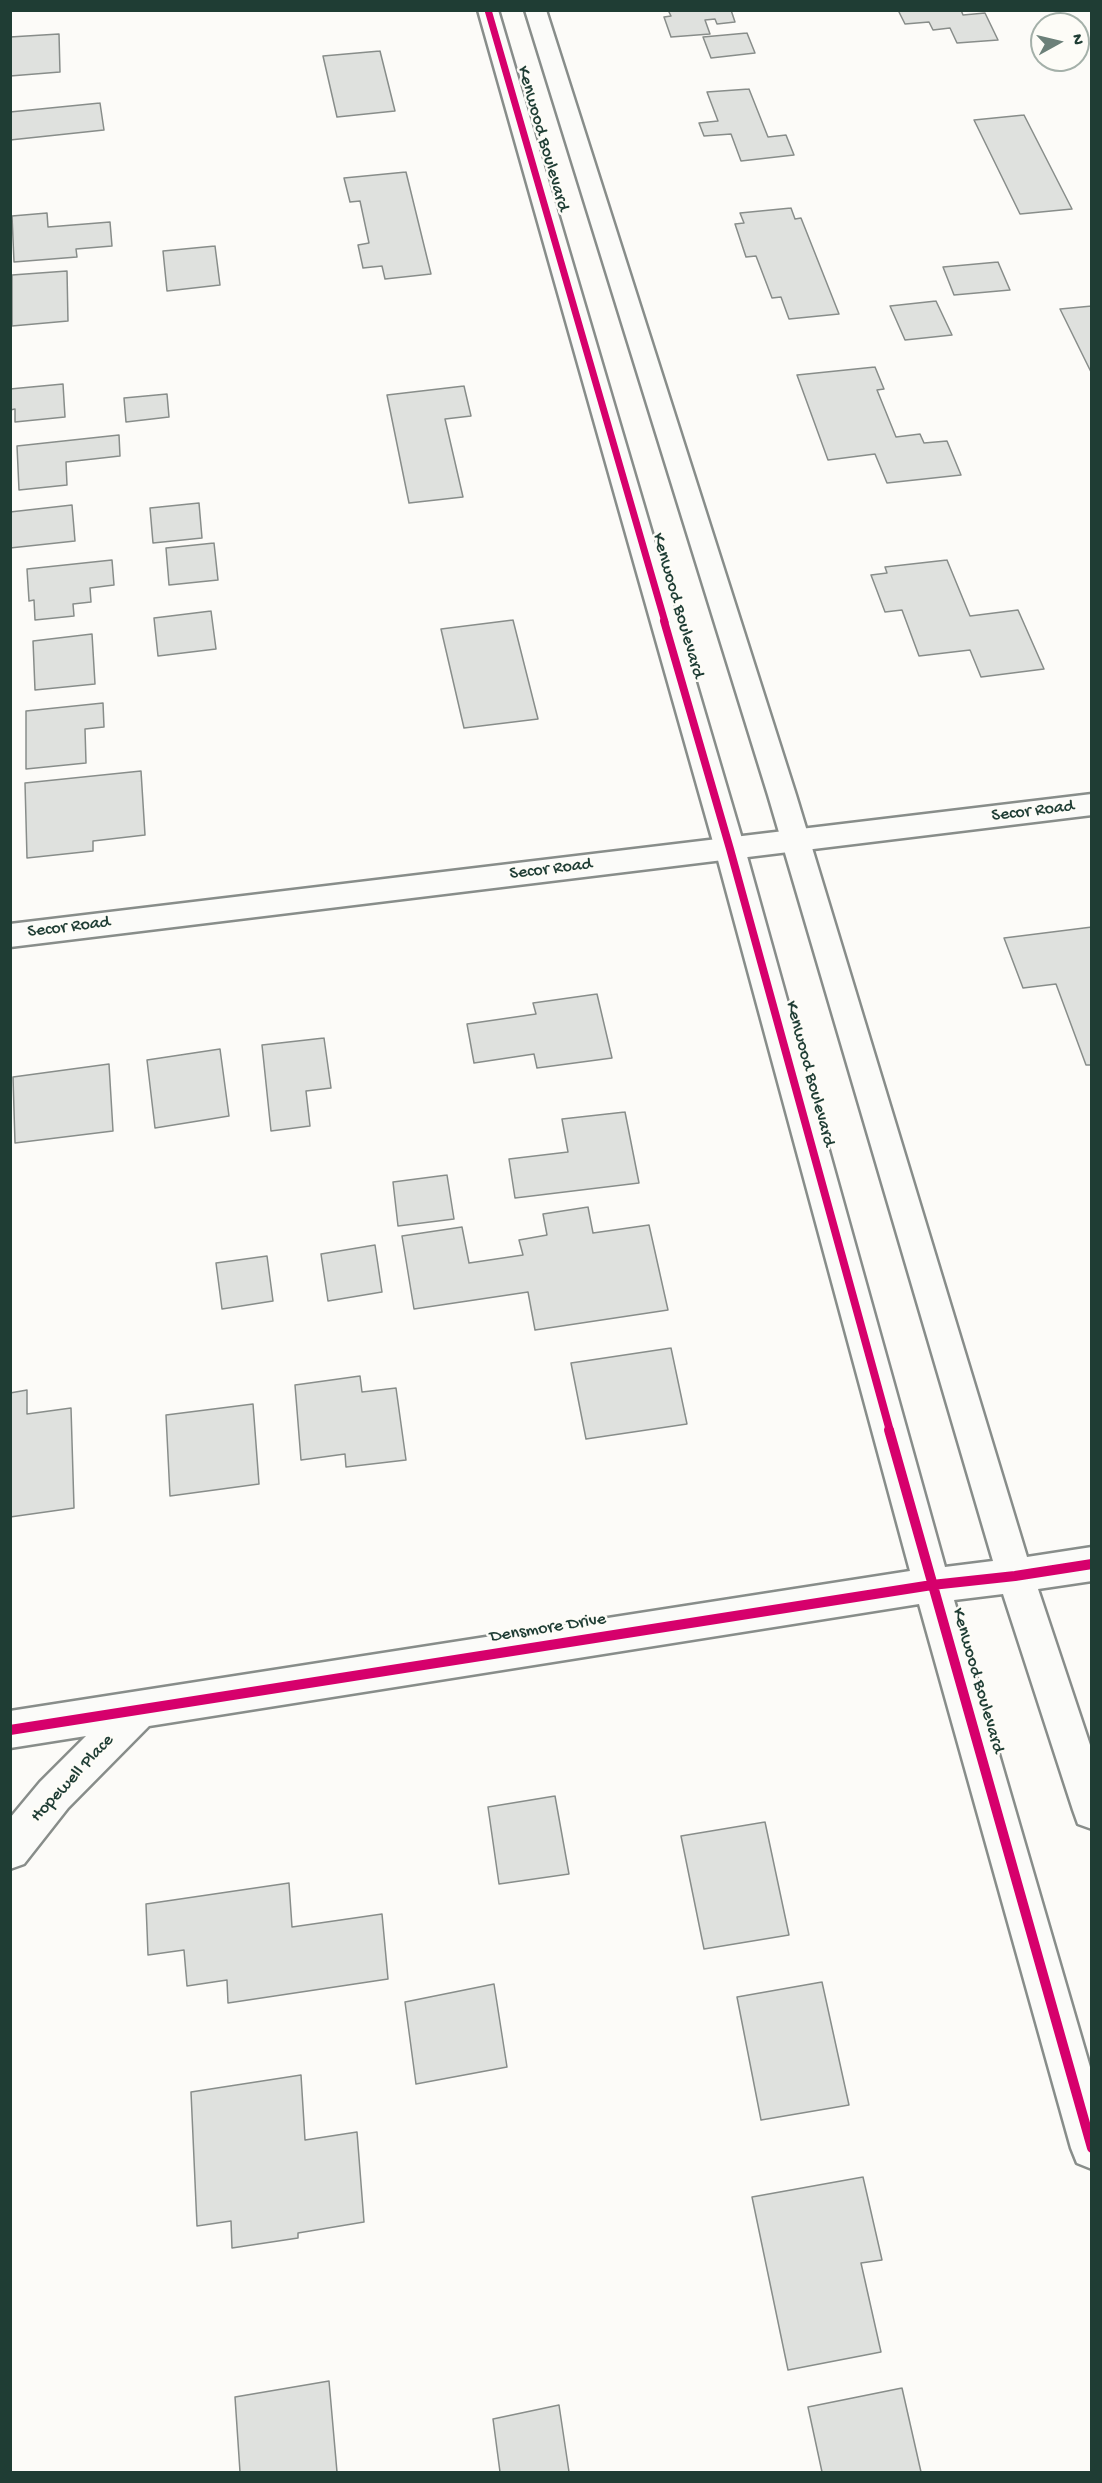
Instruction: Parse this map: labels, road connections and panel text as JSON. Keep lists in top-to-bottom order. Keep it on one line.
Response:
{"streets":{"street":["Kenwood Boulevard","Secor Road","Densmore Drive","Hopewell Place"]},"crossings":[["Kenwood Boulevard","Secor Road"],["Kenwood Boulevard","Densmore Drive"],["Densmore Drive","Hopewell Place"]],"north":"right"}
